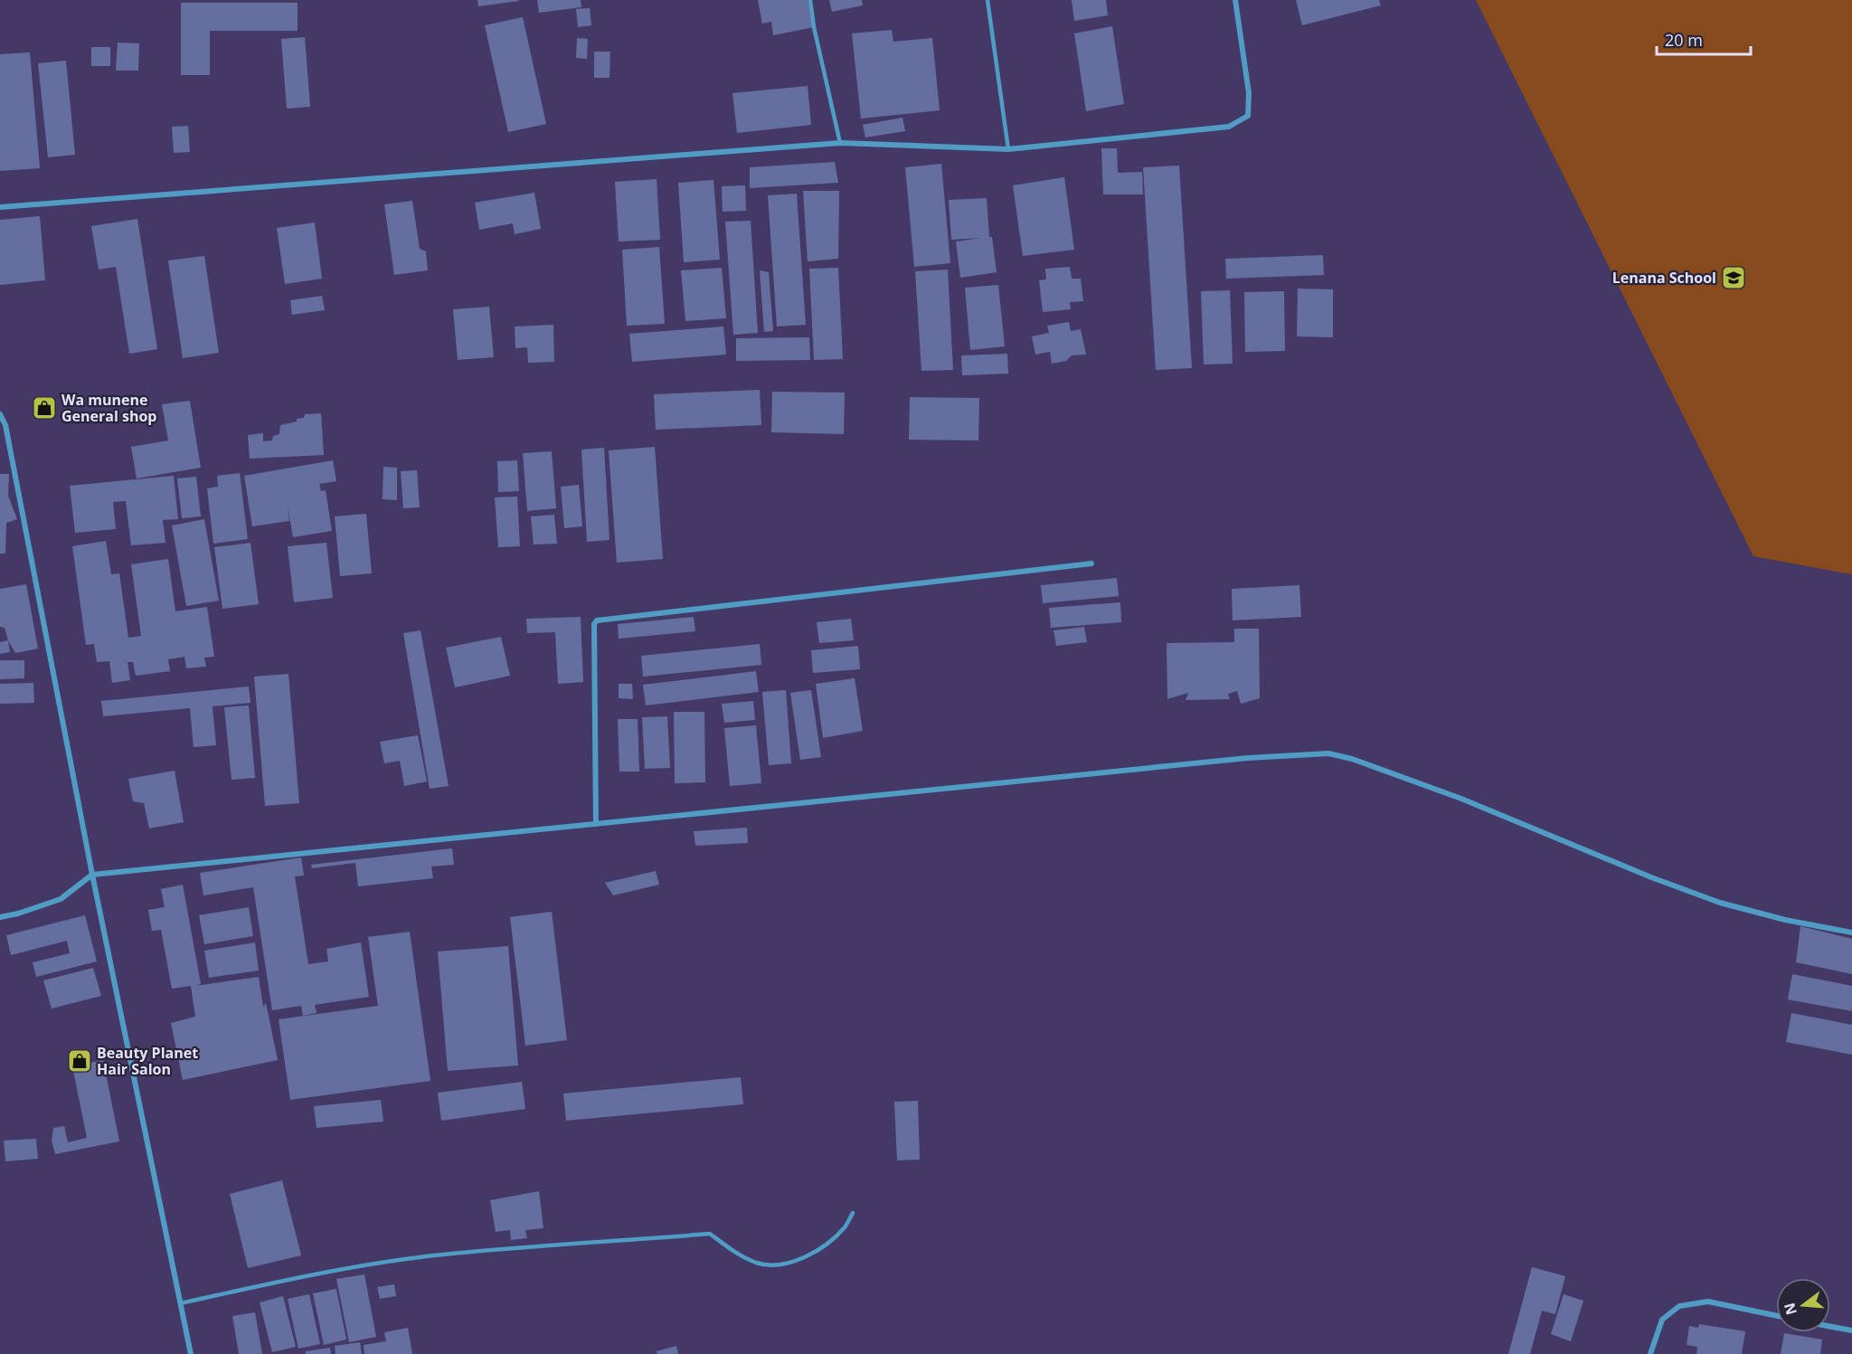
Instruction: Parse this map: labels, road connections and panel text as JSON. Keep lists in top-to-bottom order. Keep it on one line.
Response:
{"places":{"school or university":["Lenana School"],"shop":["Wa munene General shop","Beauty Planet Hair Salon"]},"scale_bar":"20 m","north":"left"}
